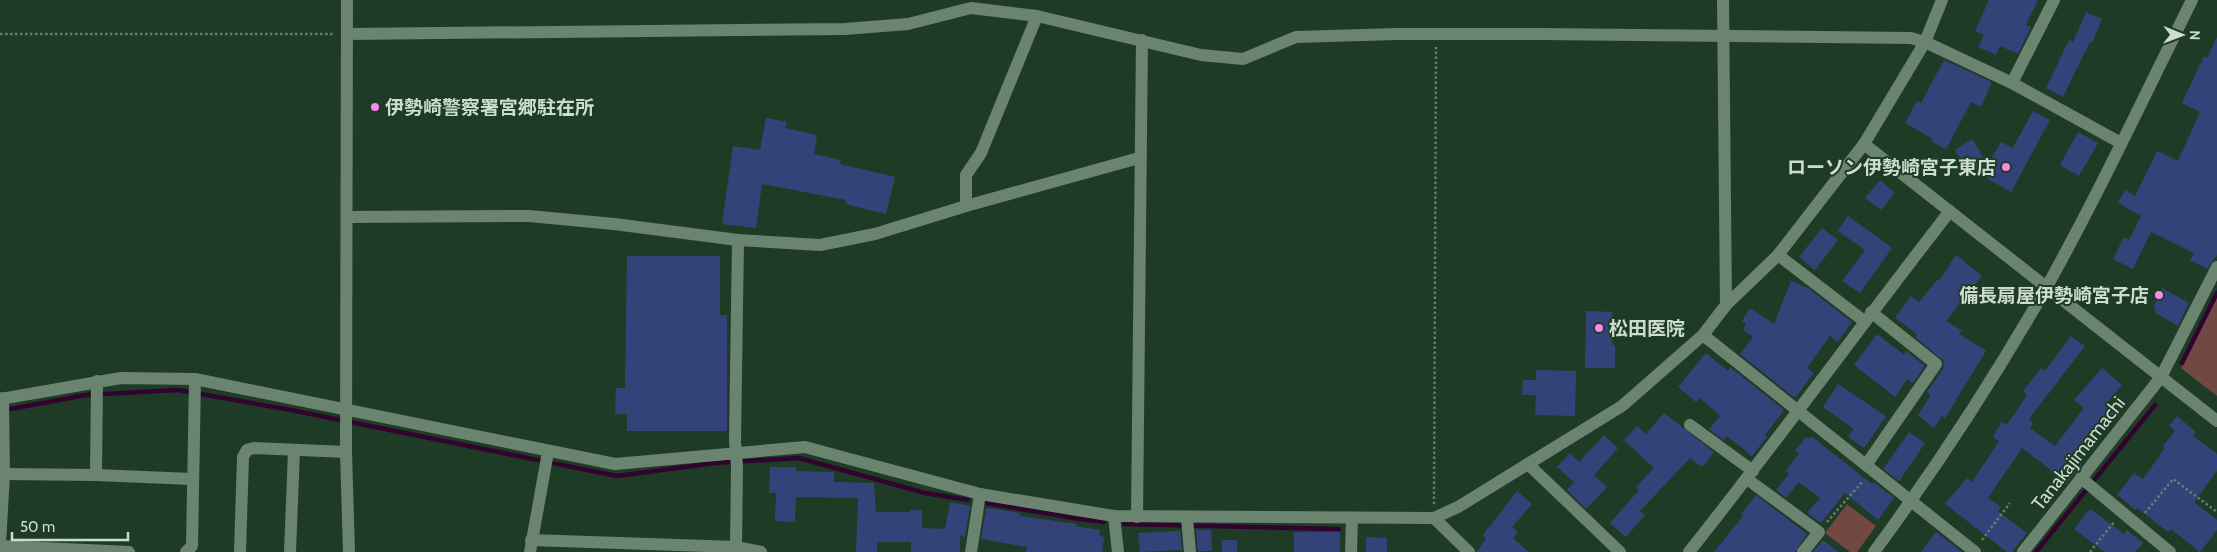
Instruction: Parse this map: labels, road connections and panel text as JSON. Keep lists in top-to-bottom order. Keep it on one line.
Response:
{"streets":{"street":["Tanakajimamachi"]},"places":["伊勢崎警察署宮郷駐在所","ローソン伊勢崎宮子東店","備長扇屋伊勢崎宮子店","松田医院"],"scale_bar":"50 m","north":"right"}
